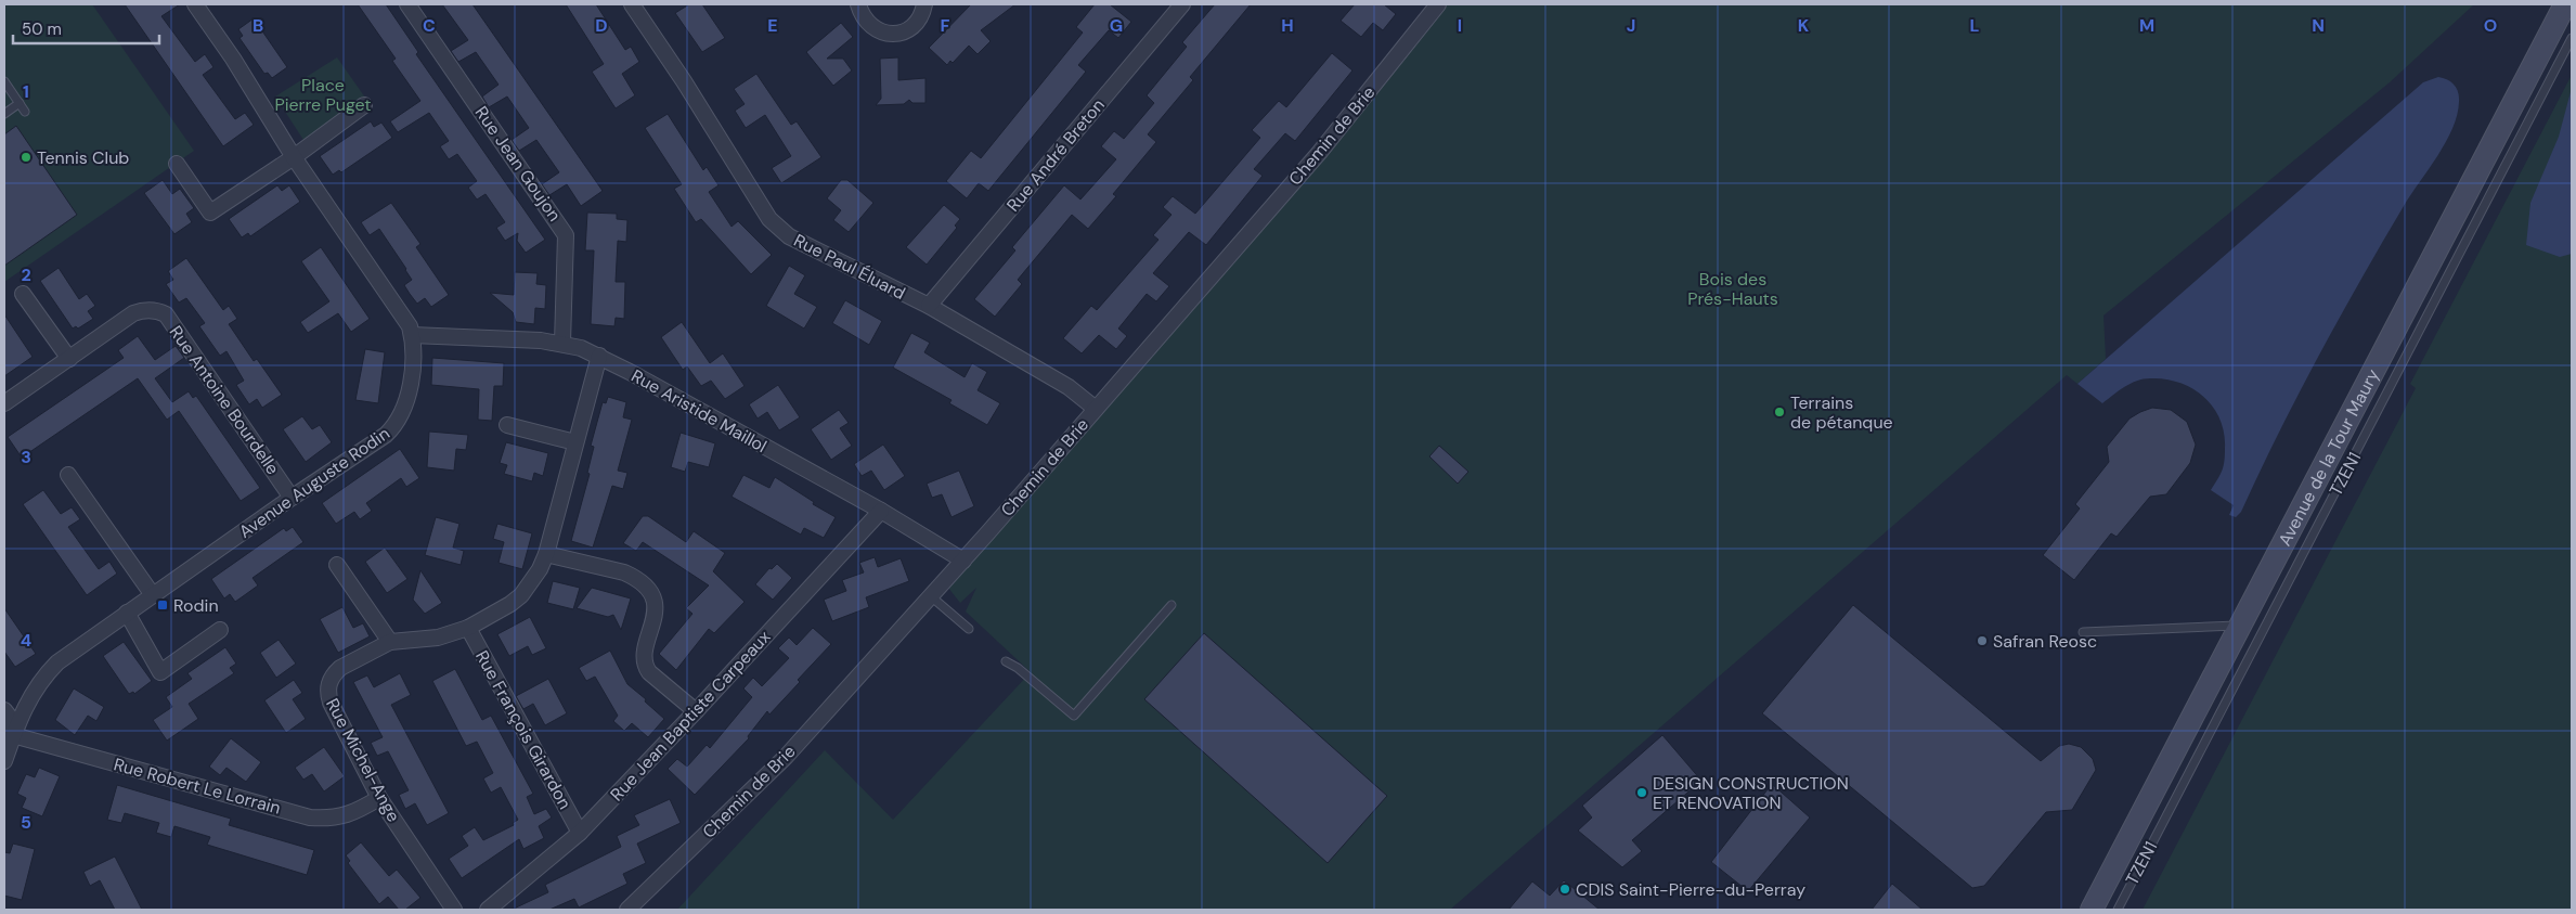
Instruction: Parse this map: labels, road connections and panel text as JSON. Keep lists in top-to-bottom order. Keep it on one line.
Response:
{"streets":{"street":["Chemin de Brie","Rue André Breton","Rue Jean Goujon","Rue Paul Éluard","Rue Antoine Bourdelle","Rue Aristide Maillol","Avenue de la Tour Maury","Avenue Auguste Rodin","Rue Jean Baptiste Carpeaux","Rue François Girardon","Rue Michel-Ange","Rue Robert Le Lorrain"],"lane":["TZEN1"]},"crossings":[["Chemin de Brie","Rue Paul Éluard"],["Chemin de Brie","Rue Aristide Maillol"],["Rue André Breton","Rue Paul Éluard"],["Rue Jean Goujon","Rue Aristide Maillol"],["Rue Antoine Bourdelle","Avenue Auguste Rodin"],["Rue Aristide Maillol","Avenue Auguste Rodin"],["Rue Aristide Maillol","Rue Jean Baptiste Carpeaux"],["Rue Aristide Maillol","Rue Michel-Ange"],["Avenue Auguste Rodin","Rue Robert Le Lorrain"],["Rue Jean Baptiste Carpeaux","Rue François Girardon"],["Rue François Girardon","Rue Michel-Ange"],["Rue Michel-Ange","Rue Robert Le Lorrain"]],"parks":["Place Pierre Puget","Bois des Prés-Hauts"],"places":{"other":["Tennis Club","Terrains de pétanque","Safran Reosc","DESIGN CONSTRUCTION ET RENOVATION","CDIS Saint-Pierre-du-Perray"],"transit":["Rodin"]},"scale_bar":"50 m","grid":{"columns":["B","C","D","E","F","G","H","I","J","K","L","M","N","O"],"rows":["1","2","3","4","5"]}}
